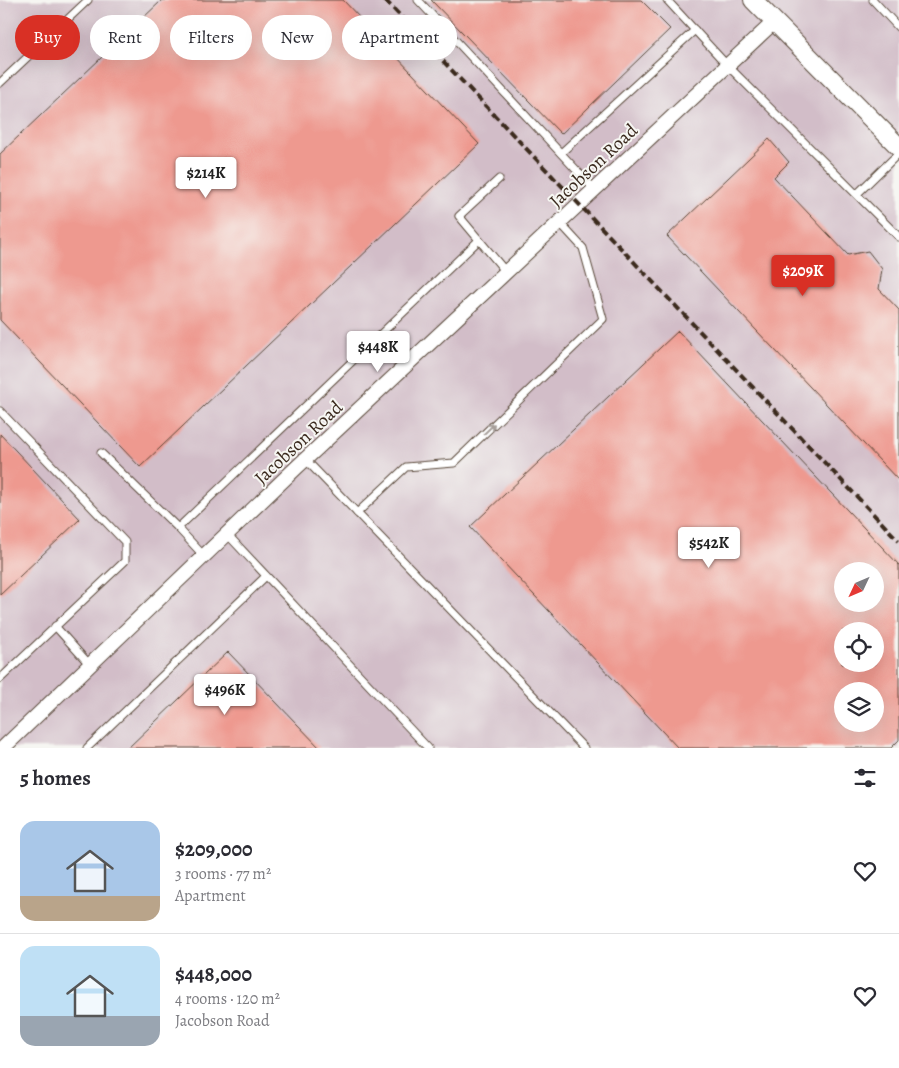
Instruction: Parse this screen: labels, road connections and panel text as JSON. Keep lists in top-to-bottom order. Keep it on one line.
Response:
{"streets":{"street":["Jacobson Road"]},"north":"bottom left","page":{"chip":["Buy","Rent","Filters","New","Apartment"],"price":["$214K","$209K","$448K","$542K","$496K"],"heading":"5 homes","list":[{"name":"$209,000","note":"3 rooms · 77 m² · Apartment"},{"name":"$448,000","note":"4 rooms · 120 m² · Jacobson Road"}]}}
